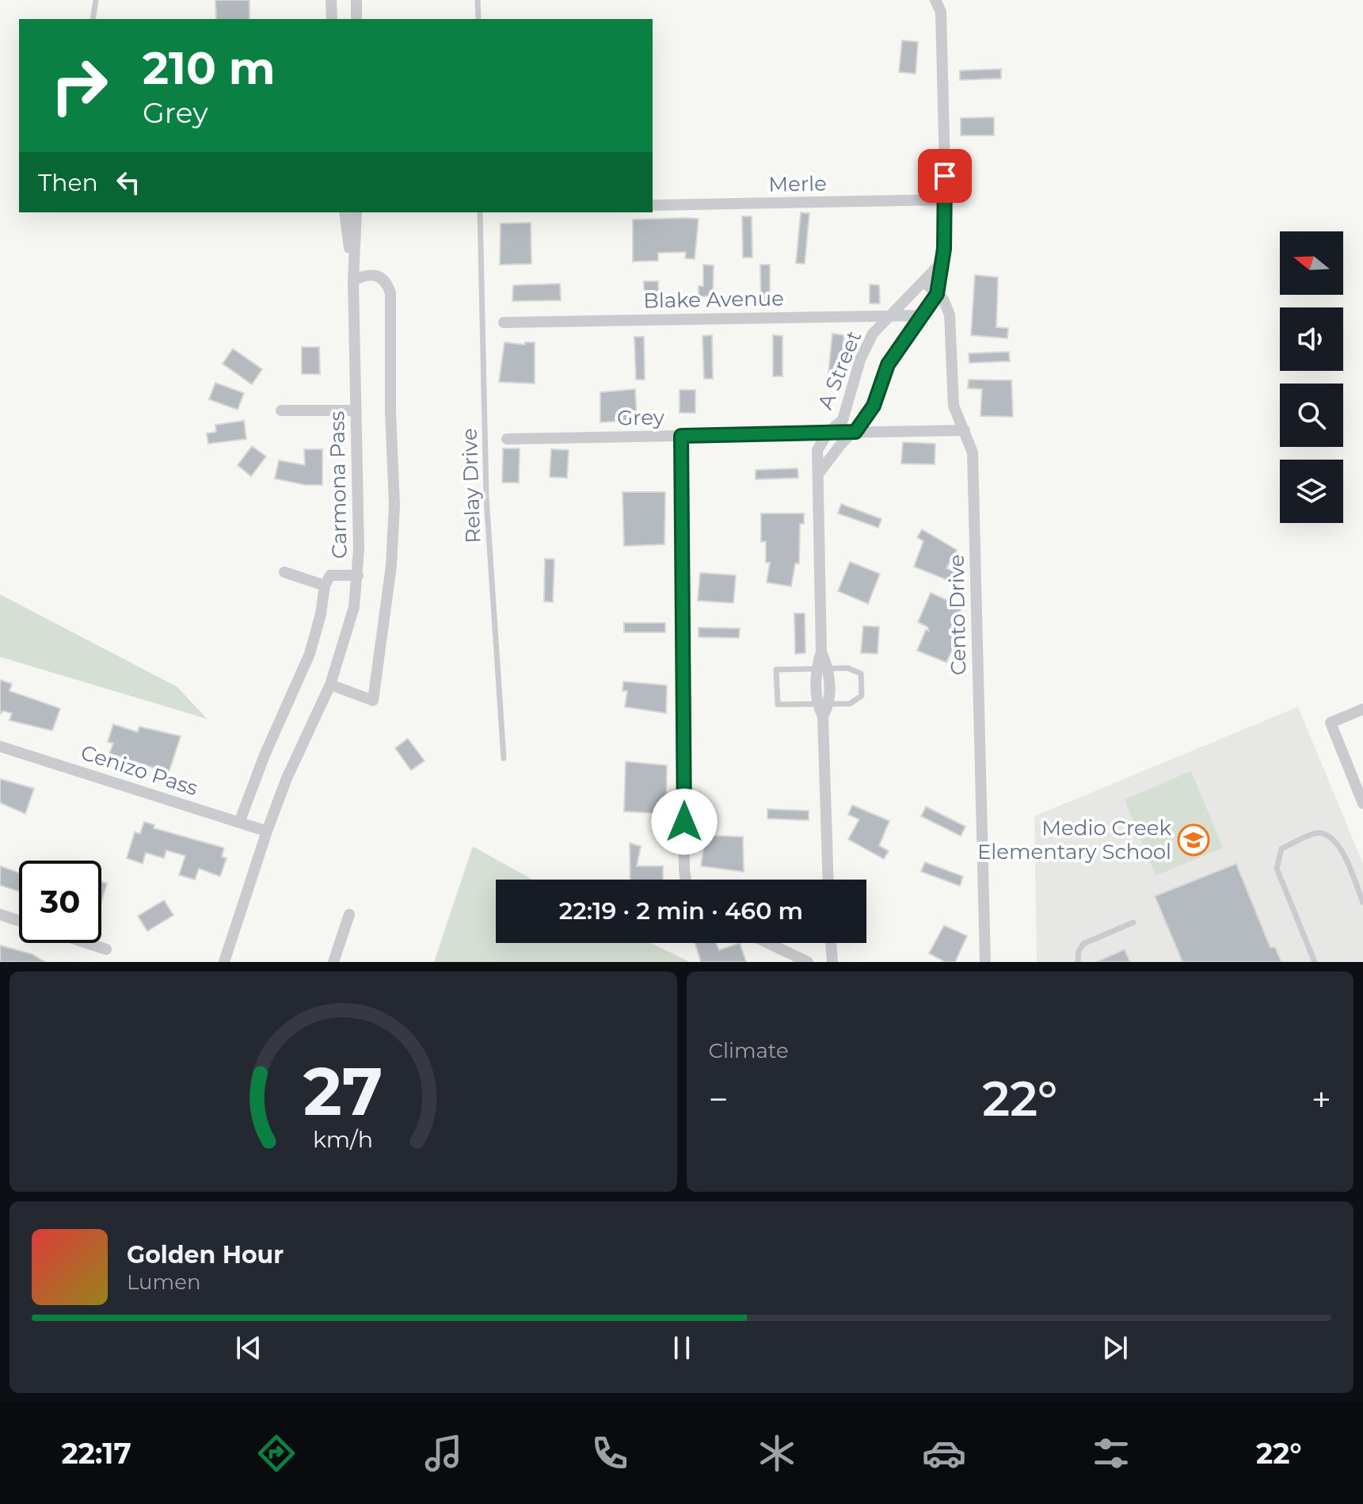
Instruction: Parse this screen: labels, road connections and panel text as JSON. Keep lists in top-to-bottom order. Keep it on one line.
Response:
{"streets":{"street":["Merle","Blake Avenue","A Street","Grey","Carmona Pass","Cento Drive","Cenizo Pass"],"lane":["Relay Drive"]},"crossings":[["Merle","A Street"],["Blake Avenue","A Street"],["A Street","Grey"],["A Street","Cento Drive"],["Grey","Cento Drive"],["Carmona Pass","Cenizo Pass"]],"places":{"school or university":["Medio Creek Elementary School"]},"north":"left","page":{"turn":["210 m","Grey"],"then":"Then","limit":"30","trip":"22:19 · 2 min · 460 m","tile":"Climate","heat":["−","22°","+"],"song":["Golden Hour","Lumen"],"tabs":["22:17","22°"],"gauge":["27","km/h"]}}
